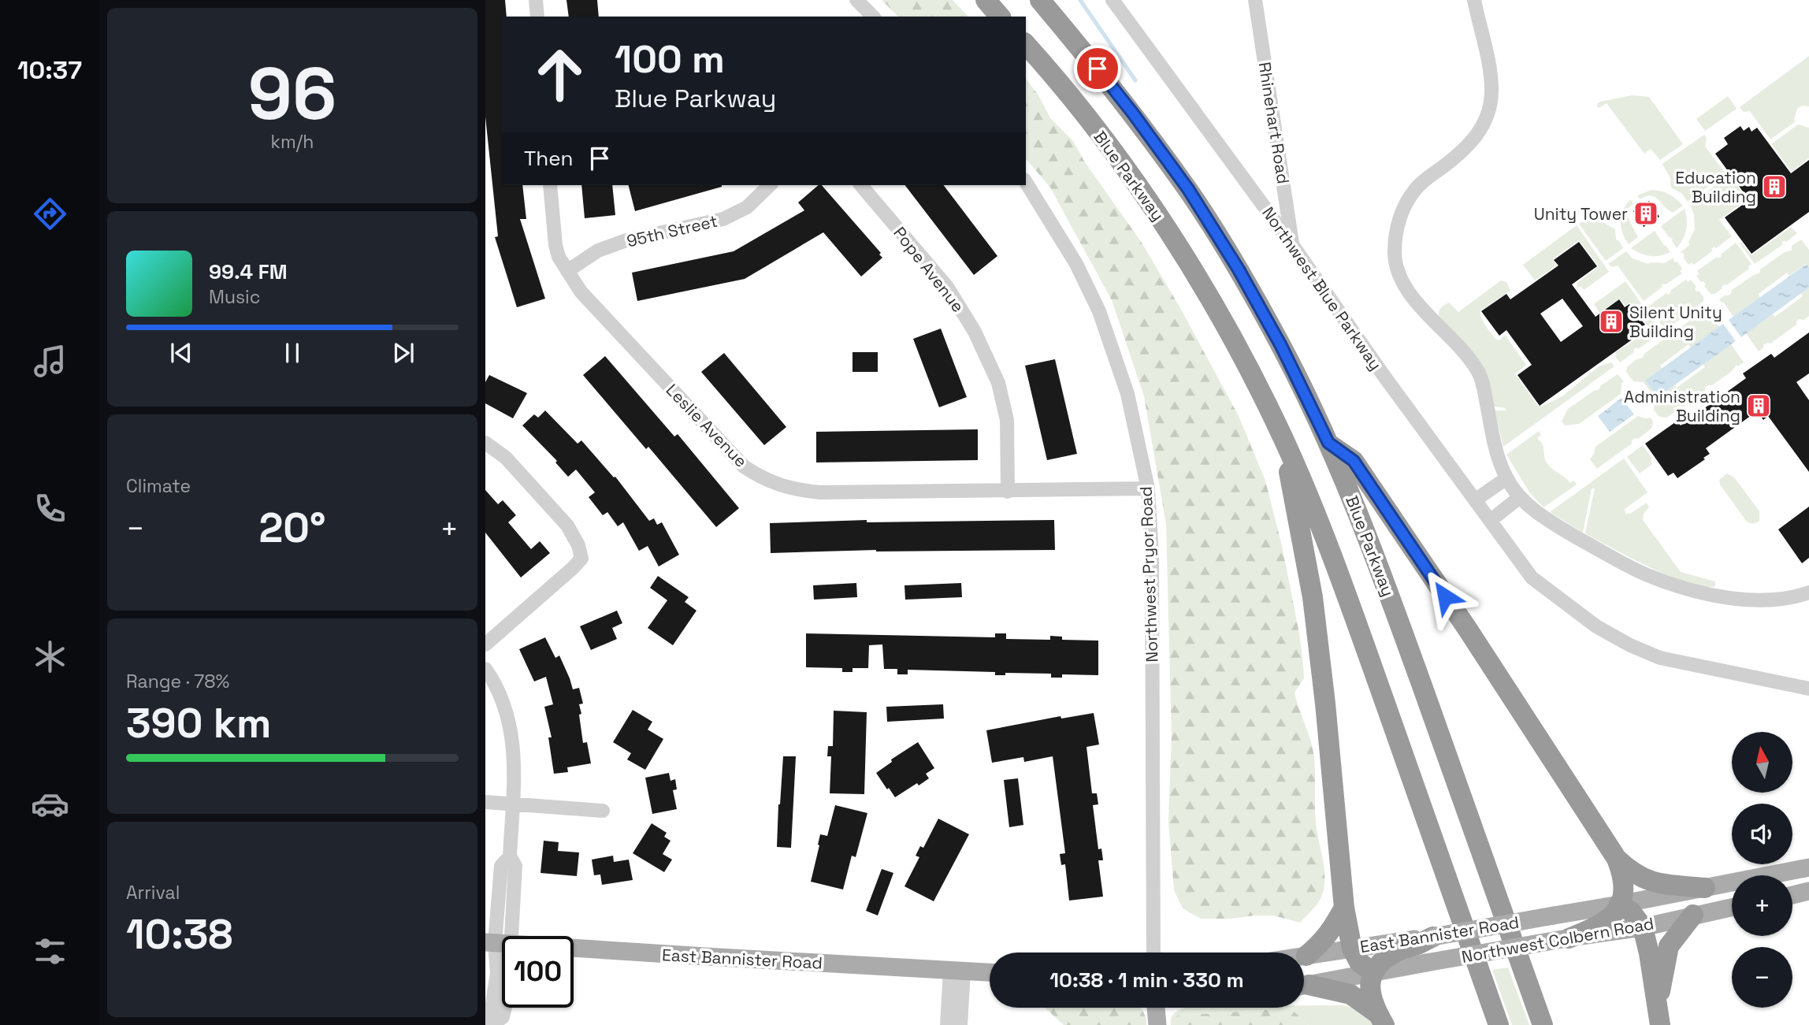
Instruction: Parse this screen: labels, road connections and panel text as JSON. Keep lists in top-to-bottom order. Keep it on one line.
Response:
{"streets":{"highway":["Blue Parkway"],"main road":["East Bannister Road","Northwest Colbern Road"],"street":["Rhinehart Road","95th Street","Pope Avenue","Northwest Blue Parkway","Leslie Avenue","Northwest Pryor Road"]},"crossings":[["Rhinehart Road","Northwest Blue Parkway"],["95th Street","Leslie Avenue"],["Pope Avenue","Leslie Avenue"],["Leslie Avenue","Northwest Pryor Road"],["East Bannister Road","Northwest Colbern Road"]],"places":{"building":["Education Building","Unity Tower","Silent Unity Building","Administration Building"]},"north":"top","page":{"tabs":"10:37","tile":[["96","km/h"],"Climate",["Range · 78%","390 km"],["Arrival","10:38"]],"turn":["100 m","Blue Parkway"],"then":"Then","song":["99.4 FM","Music"],"heat":["−","20°","+"],"map_buttons":["+","−"],"limit":"100","trip":"10:38 · 1 min · 330 m"}}
